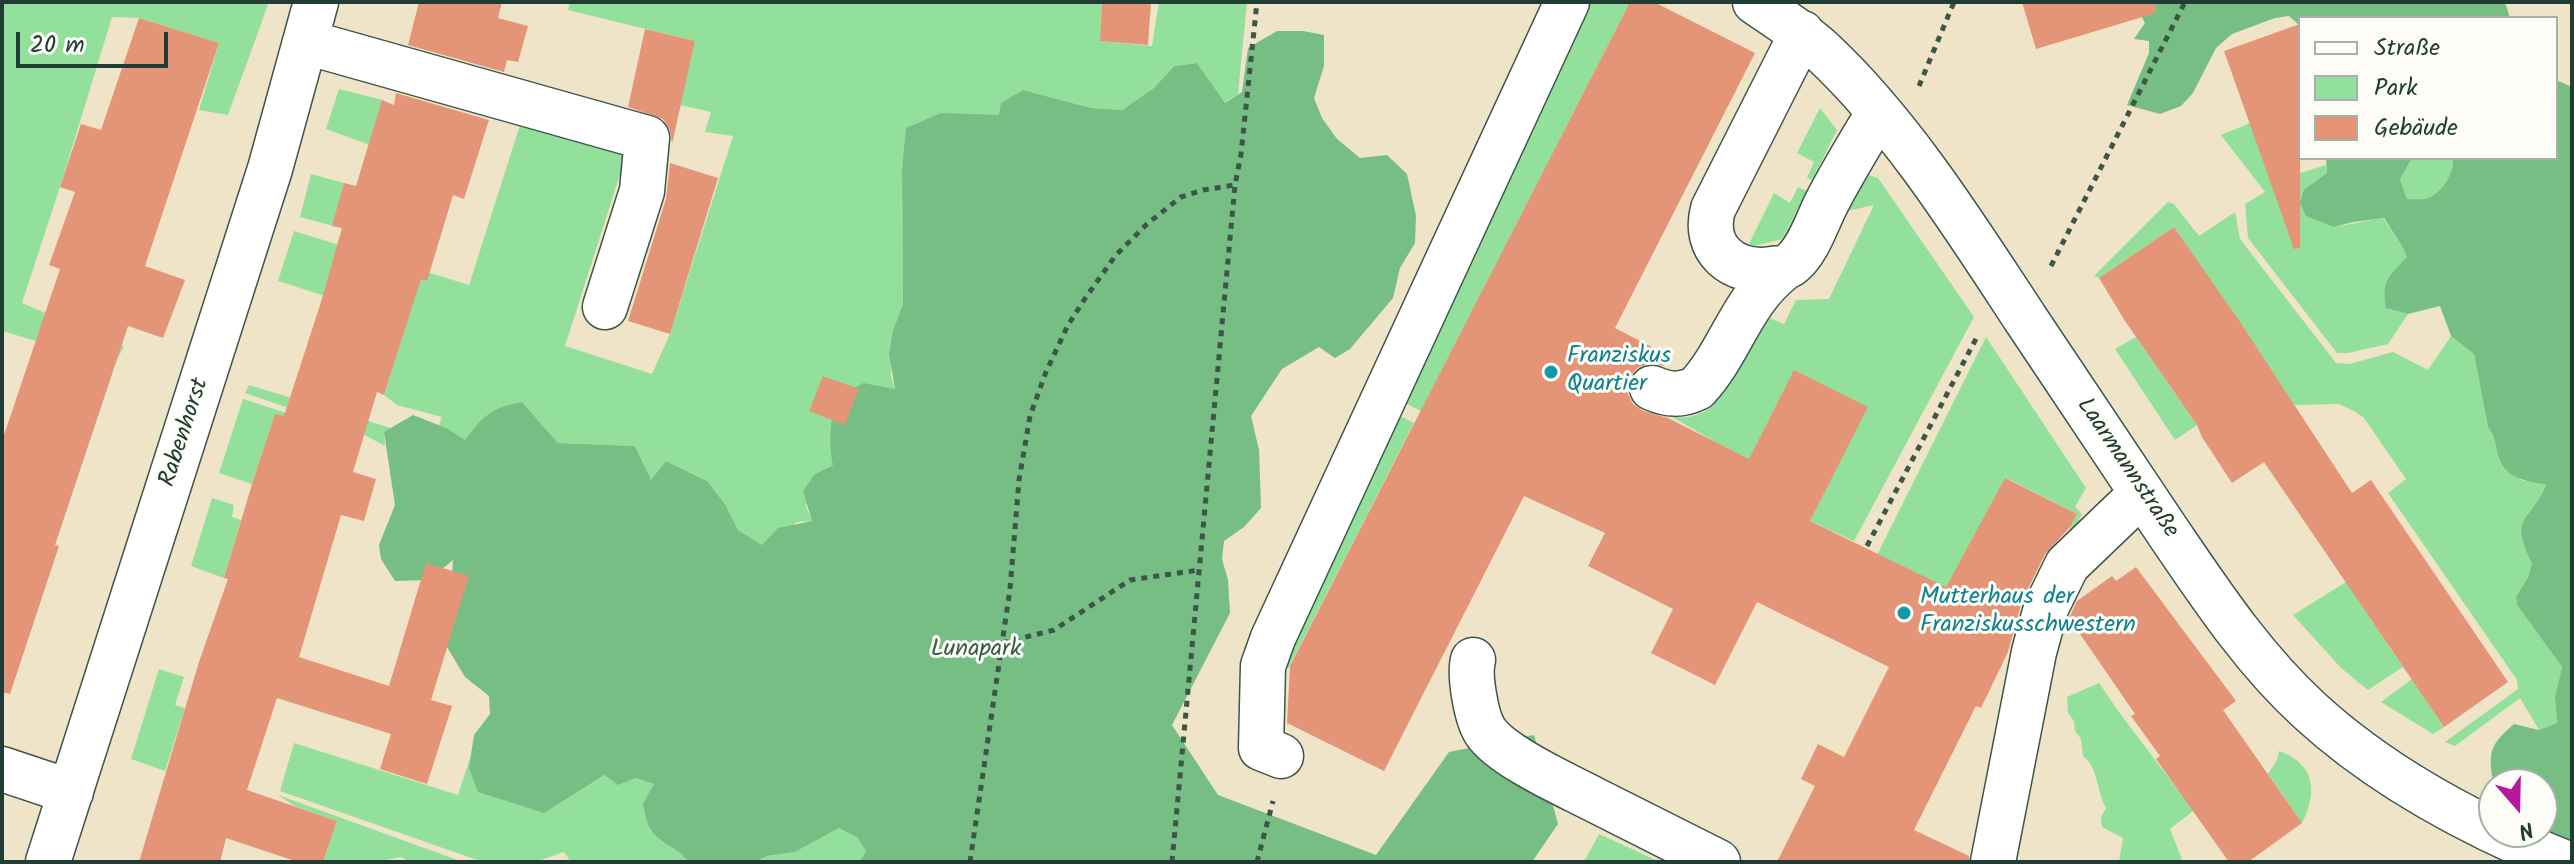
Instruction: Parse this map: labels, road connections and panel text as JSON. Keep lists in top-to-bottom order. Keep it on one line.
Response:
{"streets":{"street":["Rabenhorst","Laarmannstraße"]},"parks":["Lunapark"],"places":["Franziskus Quartier","Mutterhaus der Franziskusschwestern"],"legend":["Straße","Park","Gebäude"],"scale_bar":"20 m","north":"bottom"}
